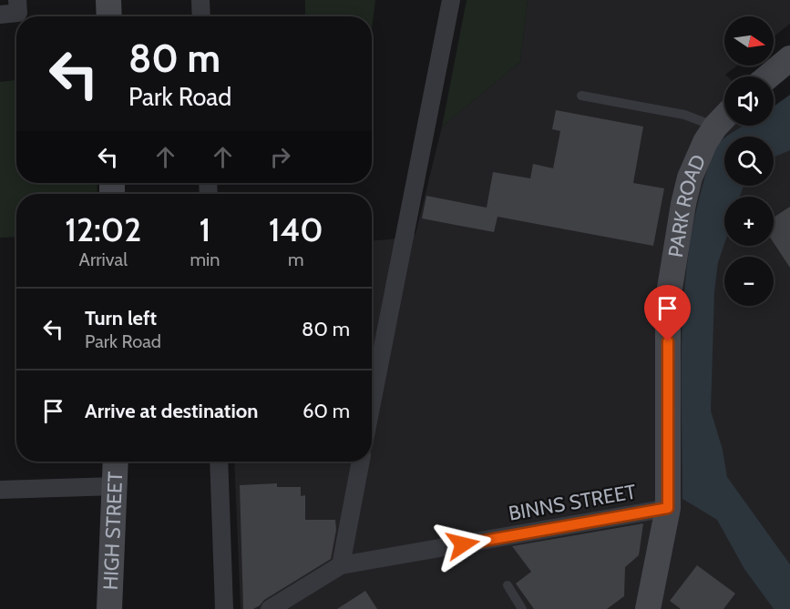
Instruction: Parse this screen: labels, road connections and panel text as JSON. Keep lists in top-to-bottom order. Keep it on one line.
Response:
{"streets":{"main road":["PARK ROAD","HIGH STREET"],"street":["BINNS STREET"]},"crossings":[["PARK ROAD","BINNS STREET"]],"north":"right","page":{"map_buttons":["+","−"],"turn":["80 m","Park Road"],"eta":["12:02","Arrival","1","min","140","m"],"list":[{"name":"Turn left","note":"Park Road","value":"80 m"},{"name":"Arrive at destination","value":"60 m"}]}}
